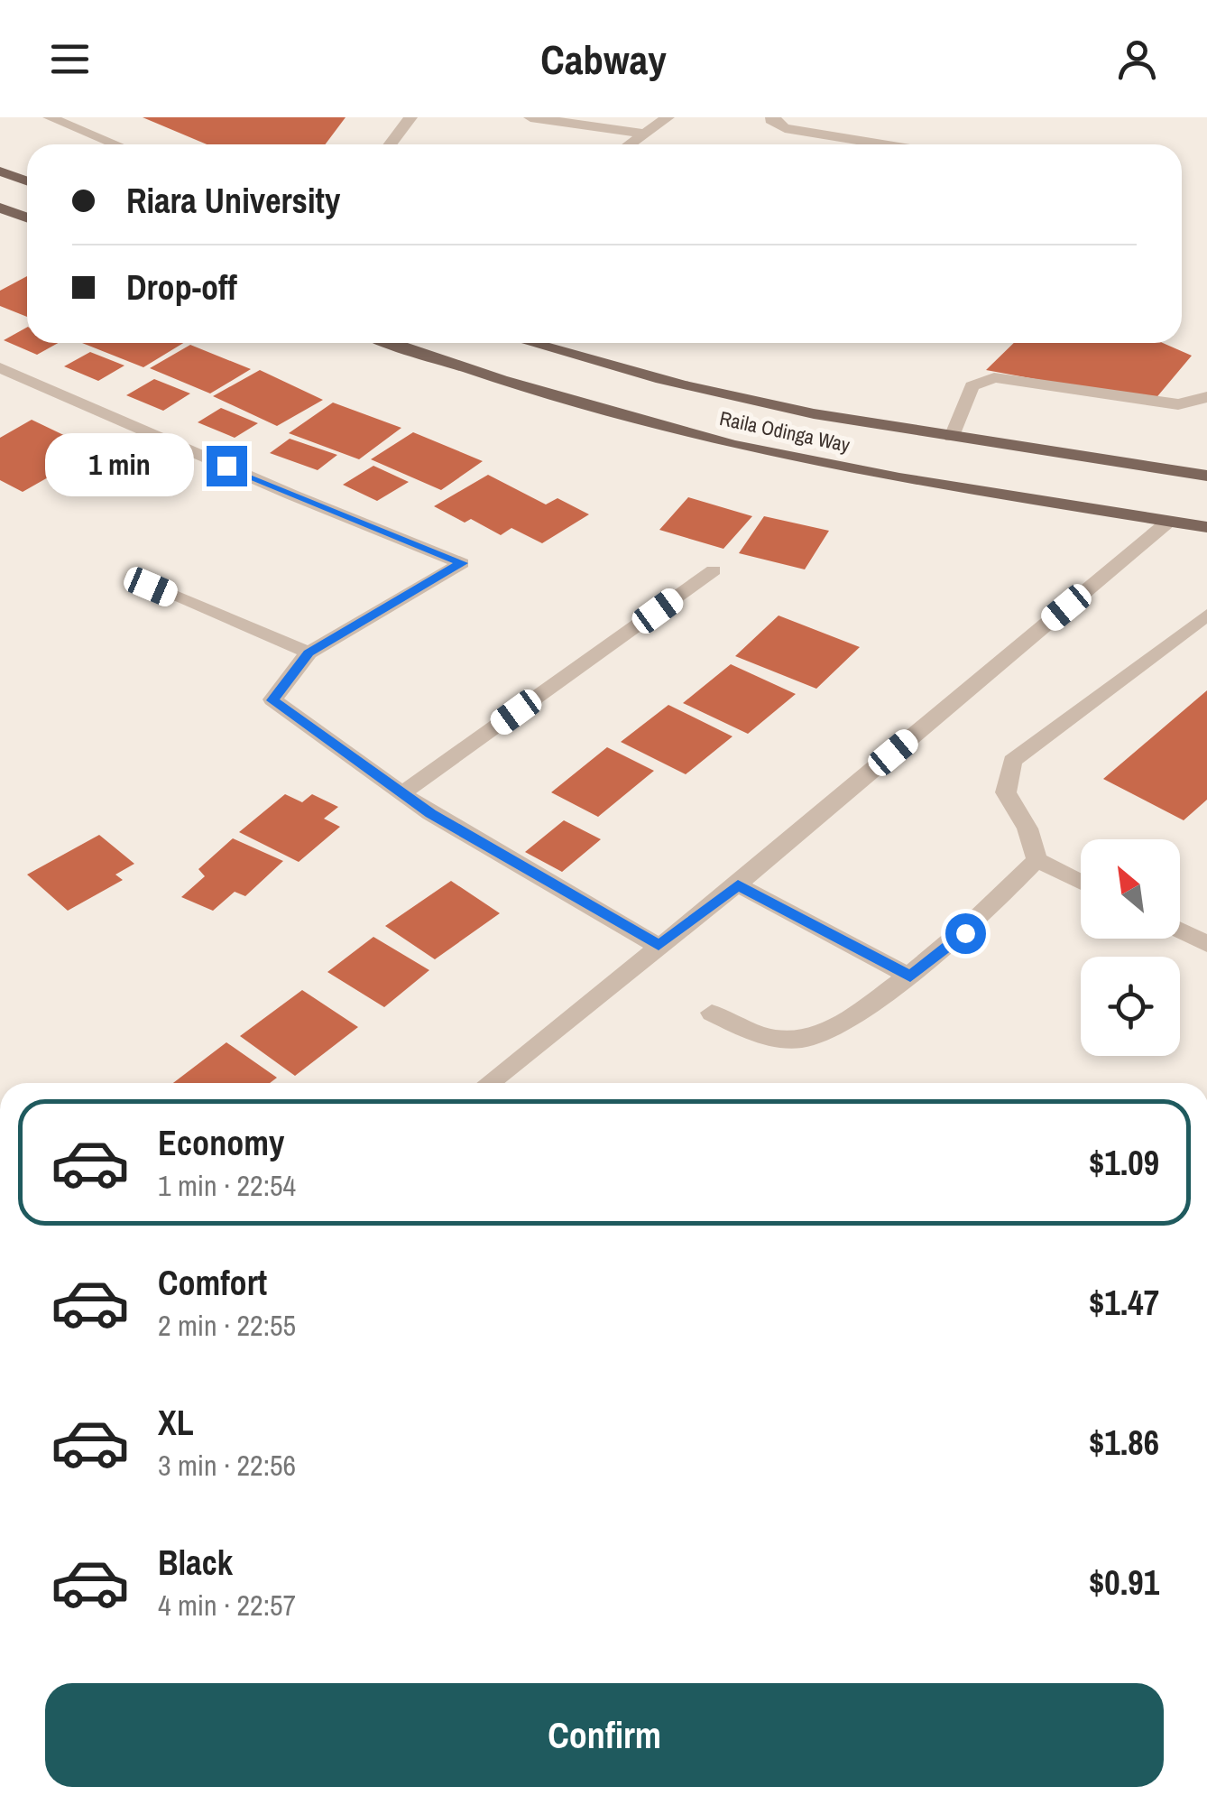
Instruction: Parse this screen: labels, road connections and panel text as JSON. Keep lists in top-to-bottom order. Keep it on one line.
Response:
{"streets":{"main road":["Raila Odinga Way"]},"north":"top left","page":{"header":"Cabway","banner":["Riara University","Drop-off"],"bubble":"1 min","list":[{"name":"Economy","note":"1 min · 22:54","value":"$1.09"},{"name":"Comfort","note":"2 min · 22:55","value":"$1.47"},{"name":"XL","note":"3 min · 22:56","value":"$1.86"},{"name":"Black","note":"4 min · 22:57","value":"$0.91"}],"buttons":"Confirm"}}
